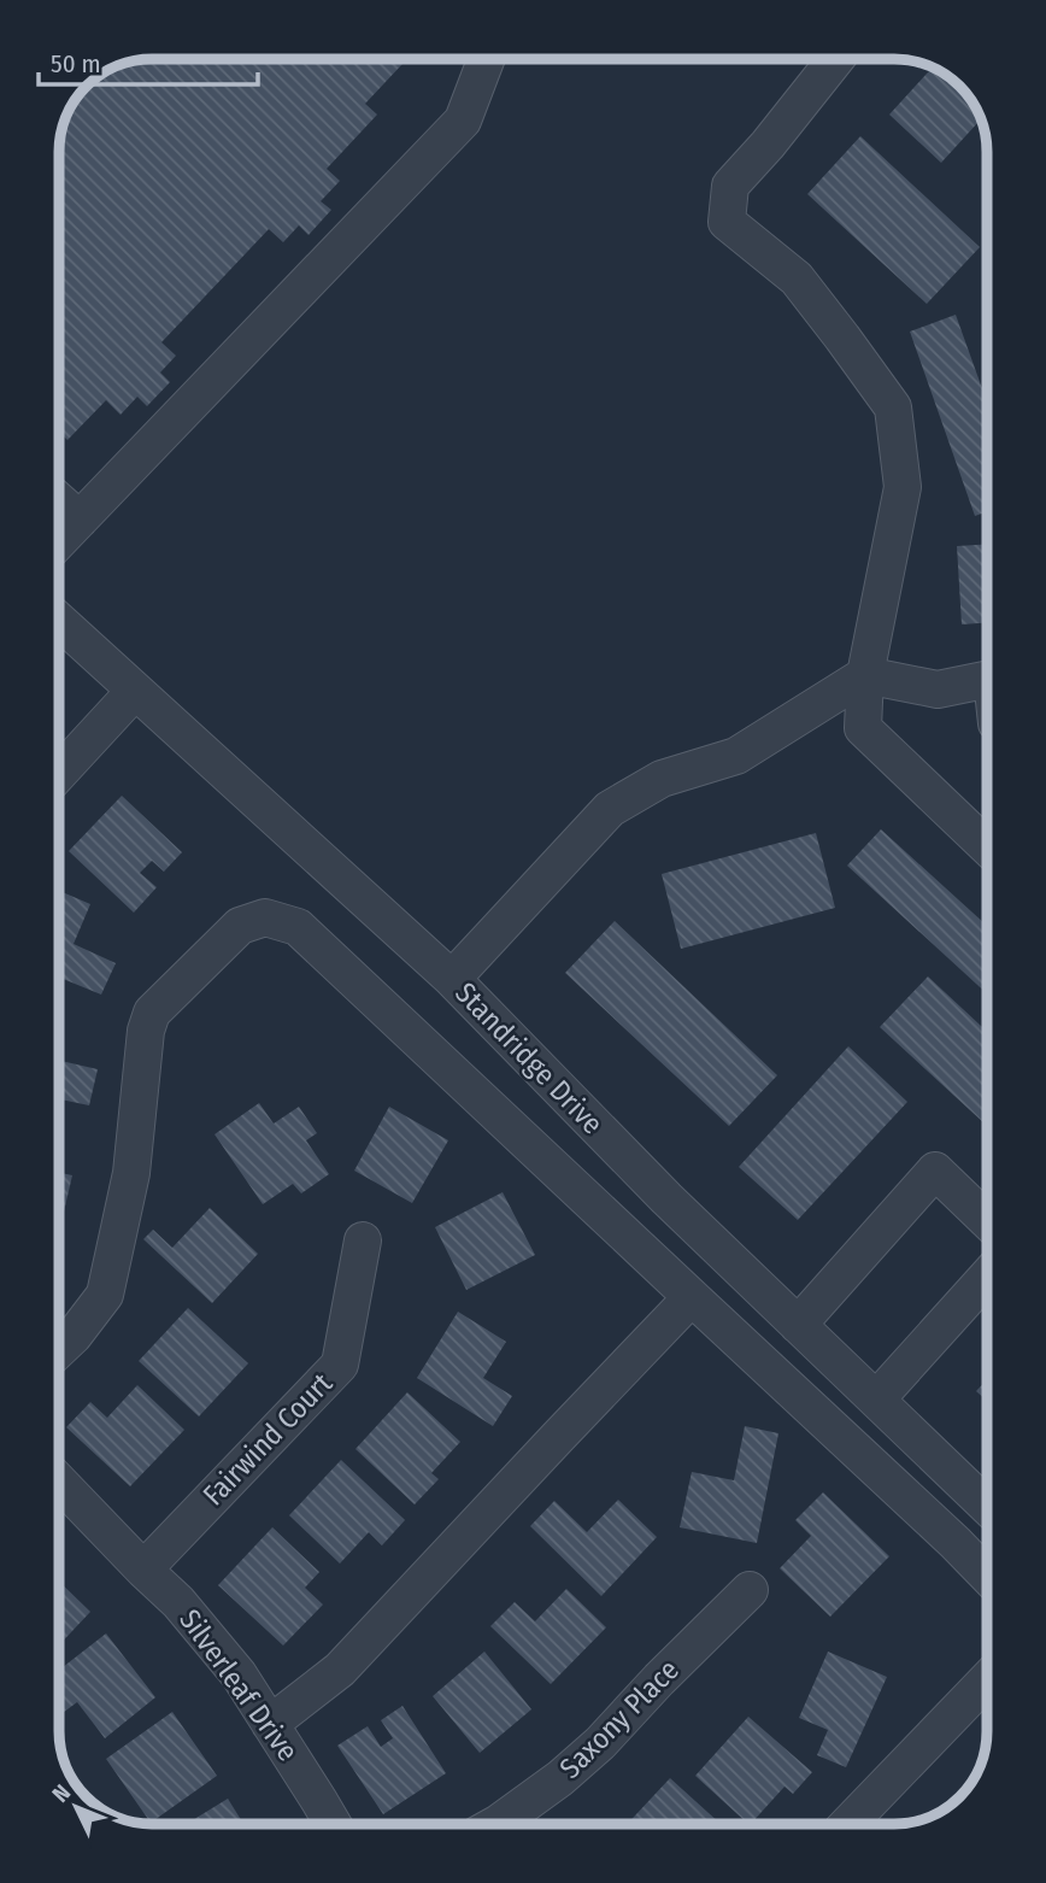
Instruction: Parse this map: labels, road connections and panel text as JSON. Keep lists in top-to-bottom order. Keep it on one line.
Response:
{"streets":{"street":["Standridge Drive","Fairwind Court","Silverleaf Drive","Saxony Place"]},"crossings":[["Fairwind Court","Silverleaf Drive"]],"scale_bar":"50 m","north":"top left"}
